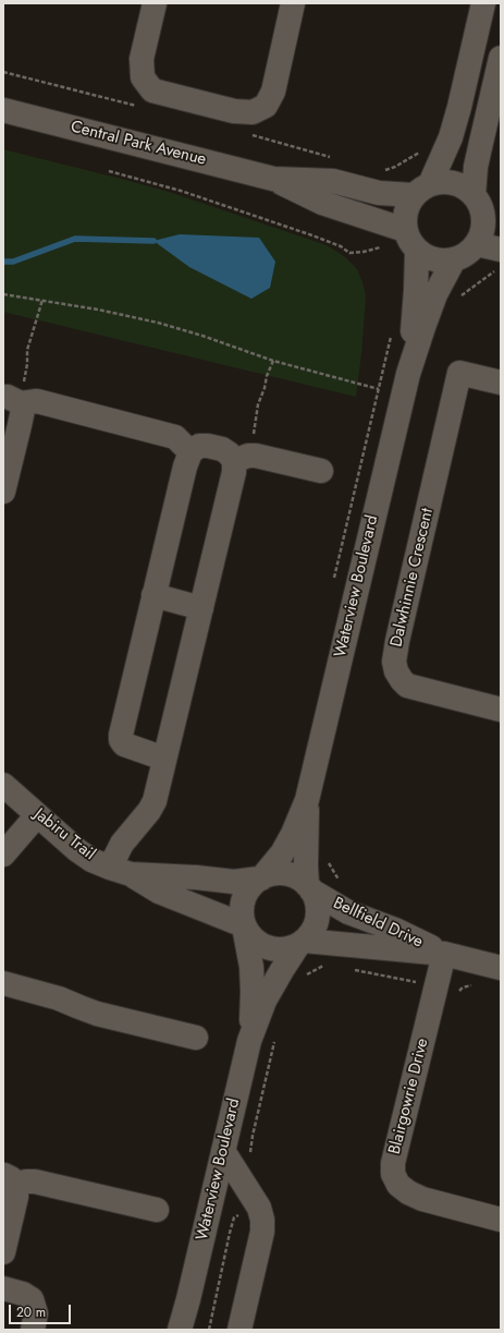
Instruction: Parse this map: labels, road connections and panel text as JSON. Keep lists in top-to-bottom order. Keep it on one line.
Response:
{"streets":{"street":["Central Park Avenue","Dalwhinnie Crescent","Waterview Boulevard","Jabiru Trail","Bellfield Drive","Blairgowrie Drive"]},"crossings":[["Central Park Avenue","Waterview Boulevard"],["Waterview Boulevard","Jabiru Trail"],["Waterview Boulevard","Bellfield Drive"],["Jabiru Trail","Bellfield Drive"],["Bellfield Drive","Blairgowrie Drive"]],"scale_bar":"20 m"}
